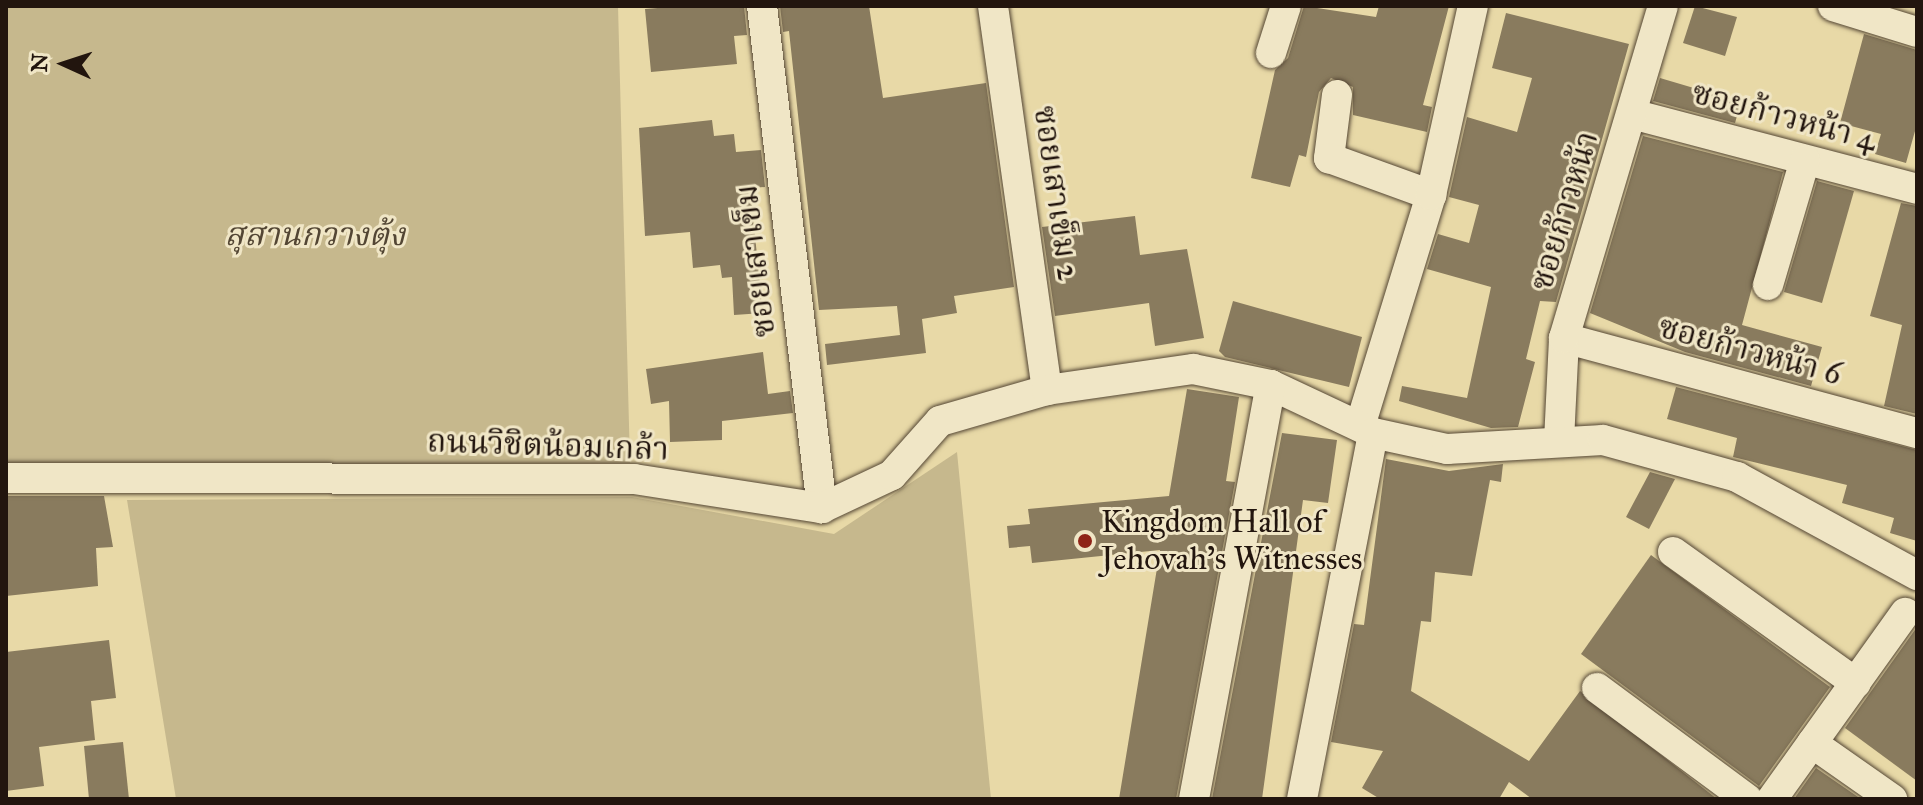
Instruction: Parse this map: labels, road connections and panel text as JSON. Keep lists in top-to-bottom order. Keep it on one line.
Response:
{"streets":{"street":["ซอยก้าวหน้า 4","ซอยเสาเข็ม 2","ซอยก้าวหน้า","ซอยเสาเข็ม","ซอยก้าวหน้า 6","ถนนวิชิตน้อมเกล้า"]},"crossings":[["ซอยก้าวหน้า 4","ซอยก้าวหน้า"],["ซอยก้าวหน้า","ซอยก้าวหน้า 6"],["ซอยเสาเข็ม","ถนนวิชิตน้อมเกล้า"]],"parks":["สุสานกวางตุ้ง"],"places":["Kingdom Hall of Jehovah's Witnesses"],"north":"left"}
